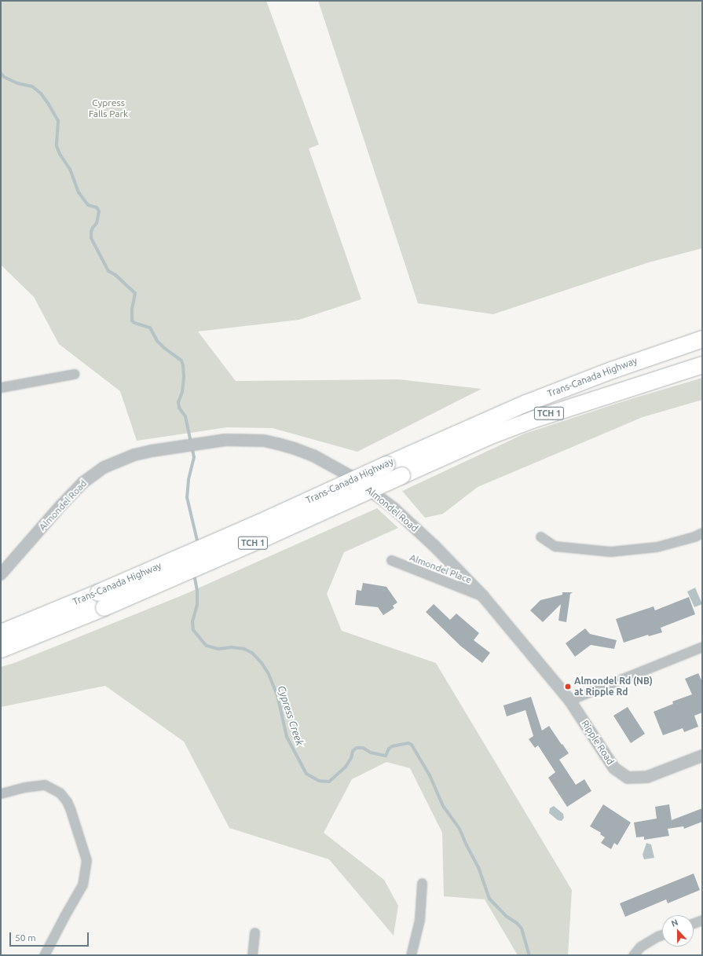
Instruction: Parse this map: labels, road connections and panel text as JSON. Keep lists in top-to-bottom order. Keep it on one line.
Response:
{"streets":{"highway":["Trans-Canada Highway","TCH 1"],"street":["Almondel Road","Almondel Place","Ripple Road"]},"crossings":[["Almondel Road","Almondel Place"],["Almondel Road","Ripple Road"]],"water":["Cypress Creek"],"parks":["Cypress Falls Park"],"places":["Almondel Rd (NB) at Ripple Rd"],"scale_bar":"50 m","north":"top"}
